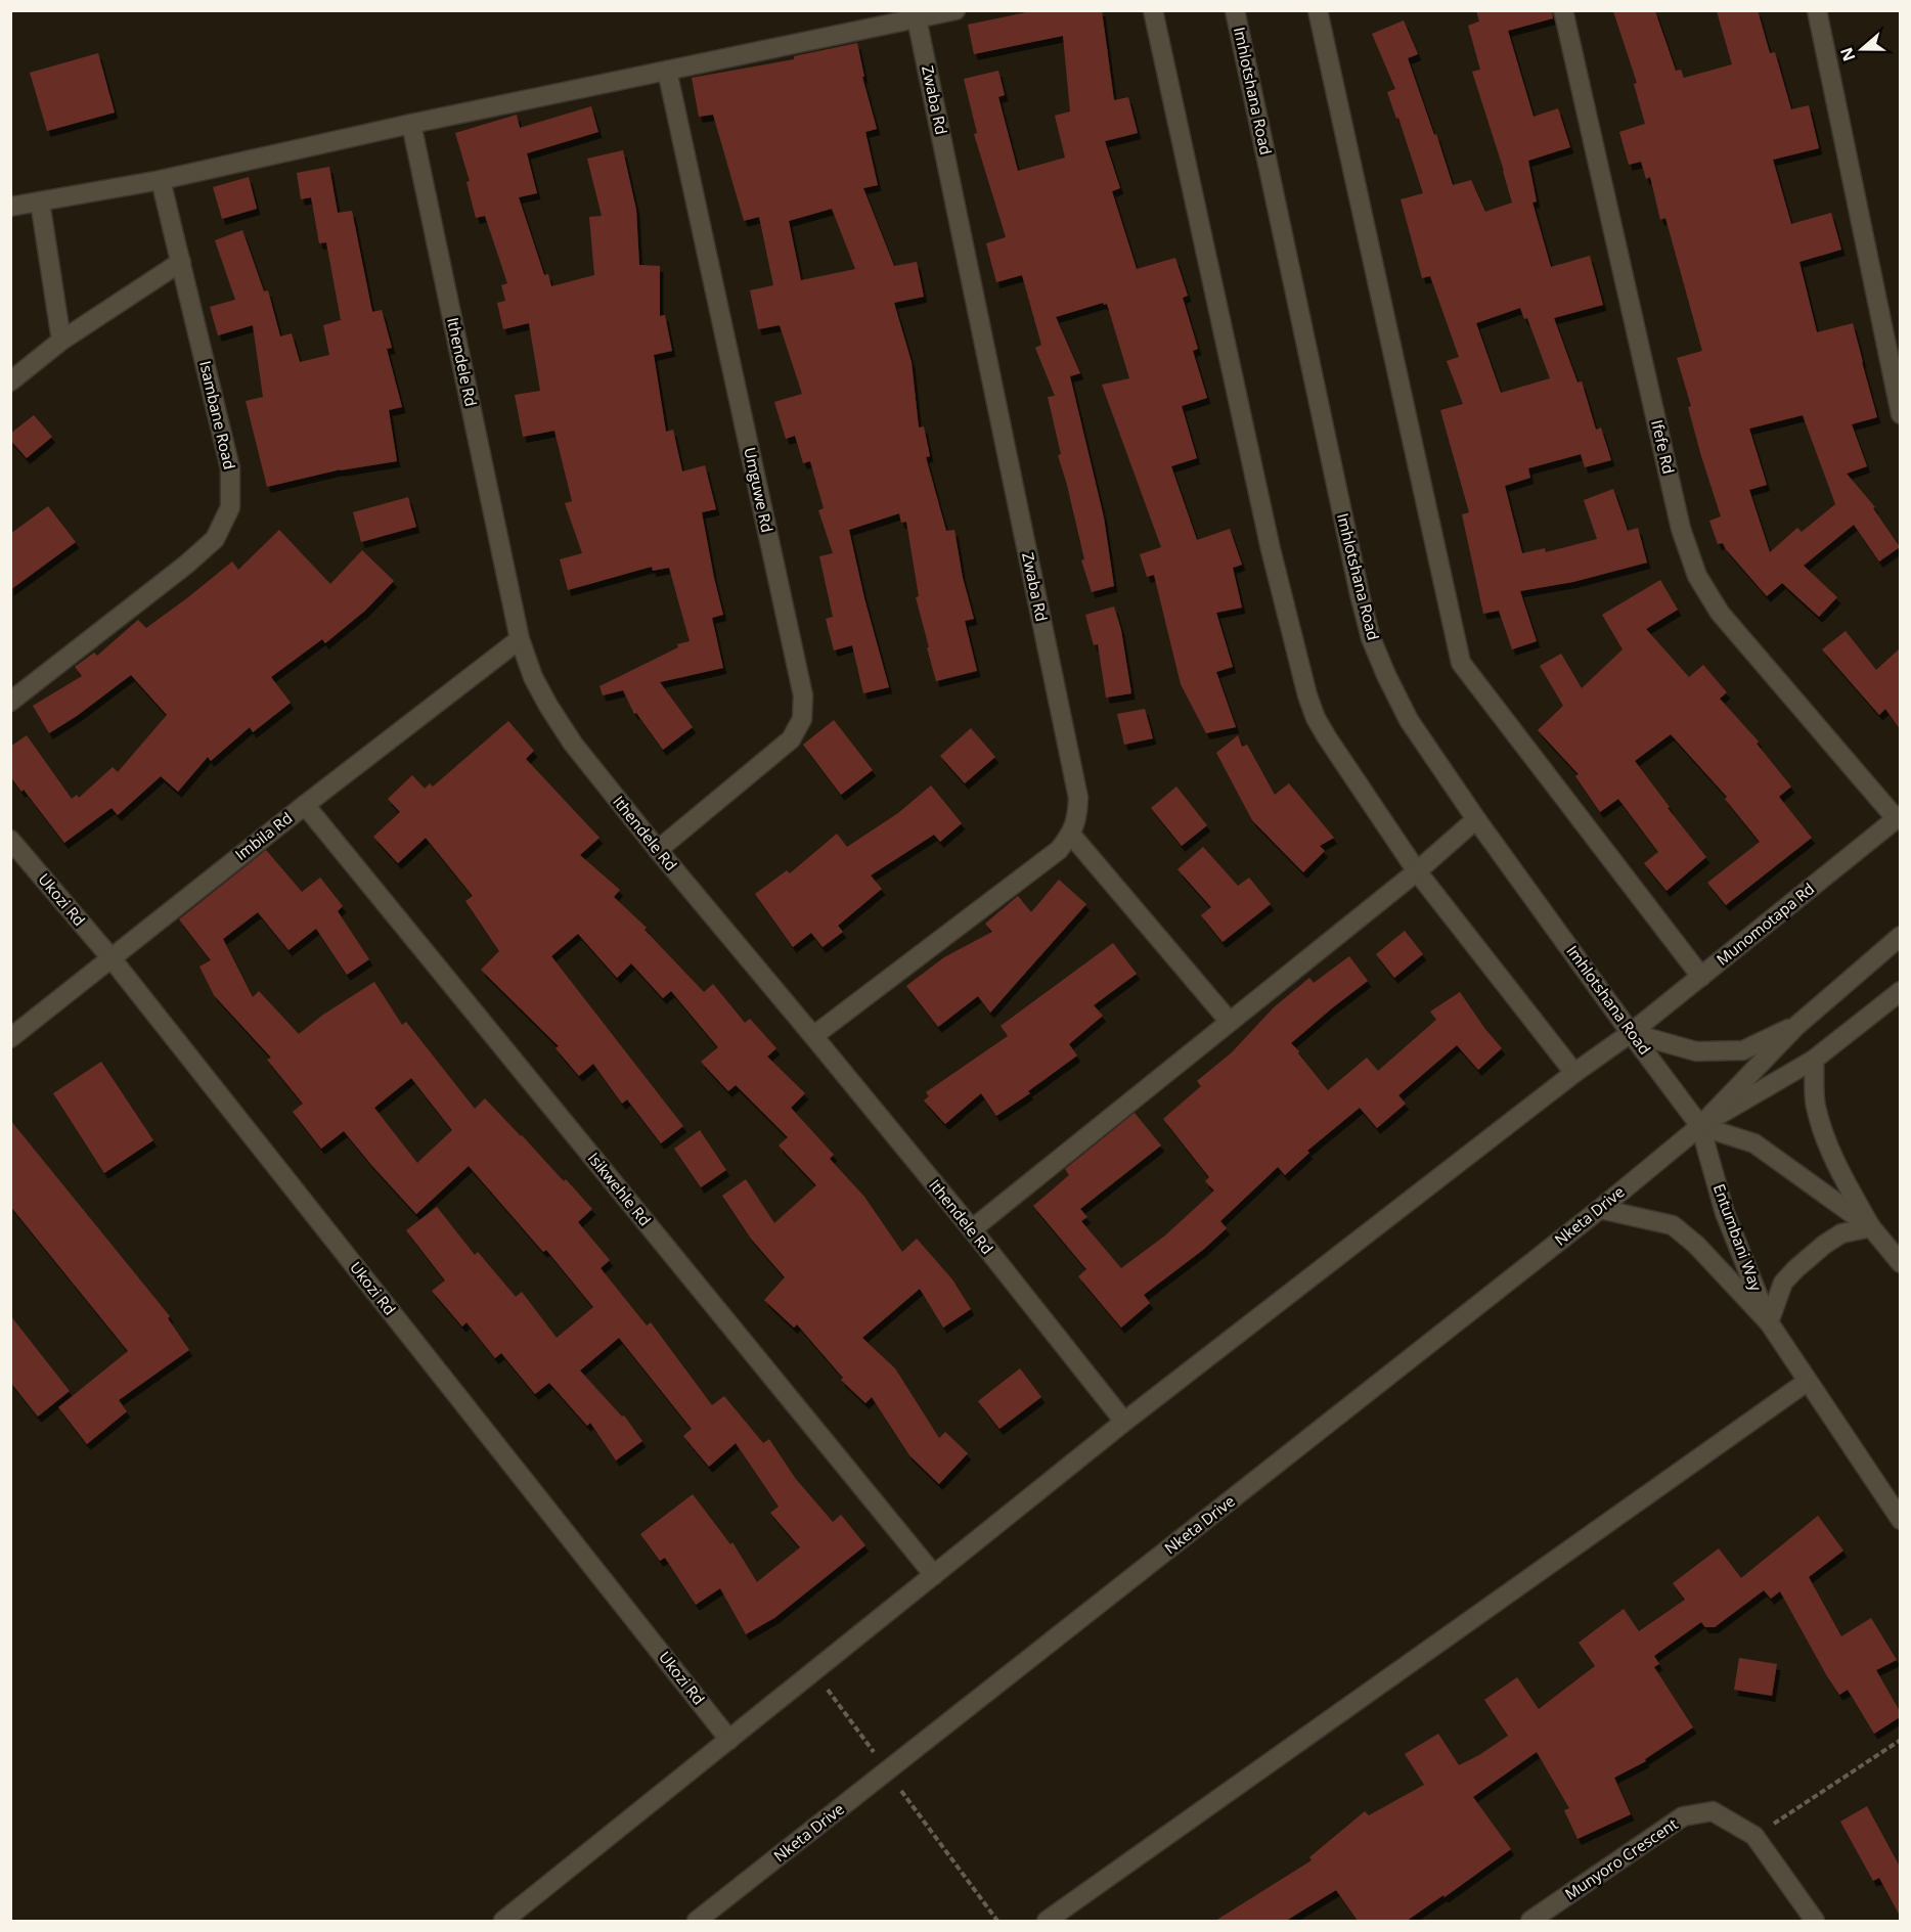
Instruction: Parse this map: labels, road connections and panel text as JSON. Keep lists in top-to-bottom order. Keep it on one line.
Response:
{"streets":{"street":["Imhlotshana Road","Zwaba Rd","Ithendele Rd","Isambane Road","Ifefe Rd","Umguwe Rd","Imbila Rd","Ukozi Rd","Munomotapa Rd","Isikwehle Rd","Nketa Drive","Entumbani Way","Munyoro Crescent"]},"crossings":[["Imhlotshana Road","Munomotapa Rd"],["Imhlotshana Road","Nketa Drive"],["Imhlotshana Road","Entumbani Way"],["Ithendele Rd","Umguwe Rd"],["Ithendele Rd","Imbila Rd"],["Ithendele Rd","Munomotapa Rd"],["Ifefe Rd","Munomotapa Rd"],["Imbila Rd","Ukozi Rd"],["Imbila Rd","Isikwehle Rd"],["Ukozi Rd","Munomotapa Rd"],["Munomotapa Rd","Isikwehle Rd"],["Nketa Drive","Entumbani Way"]],"north":"left"}
